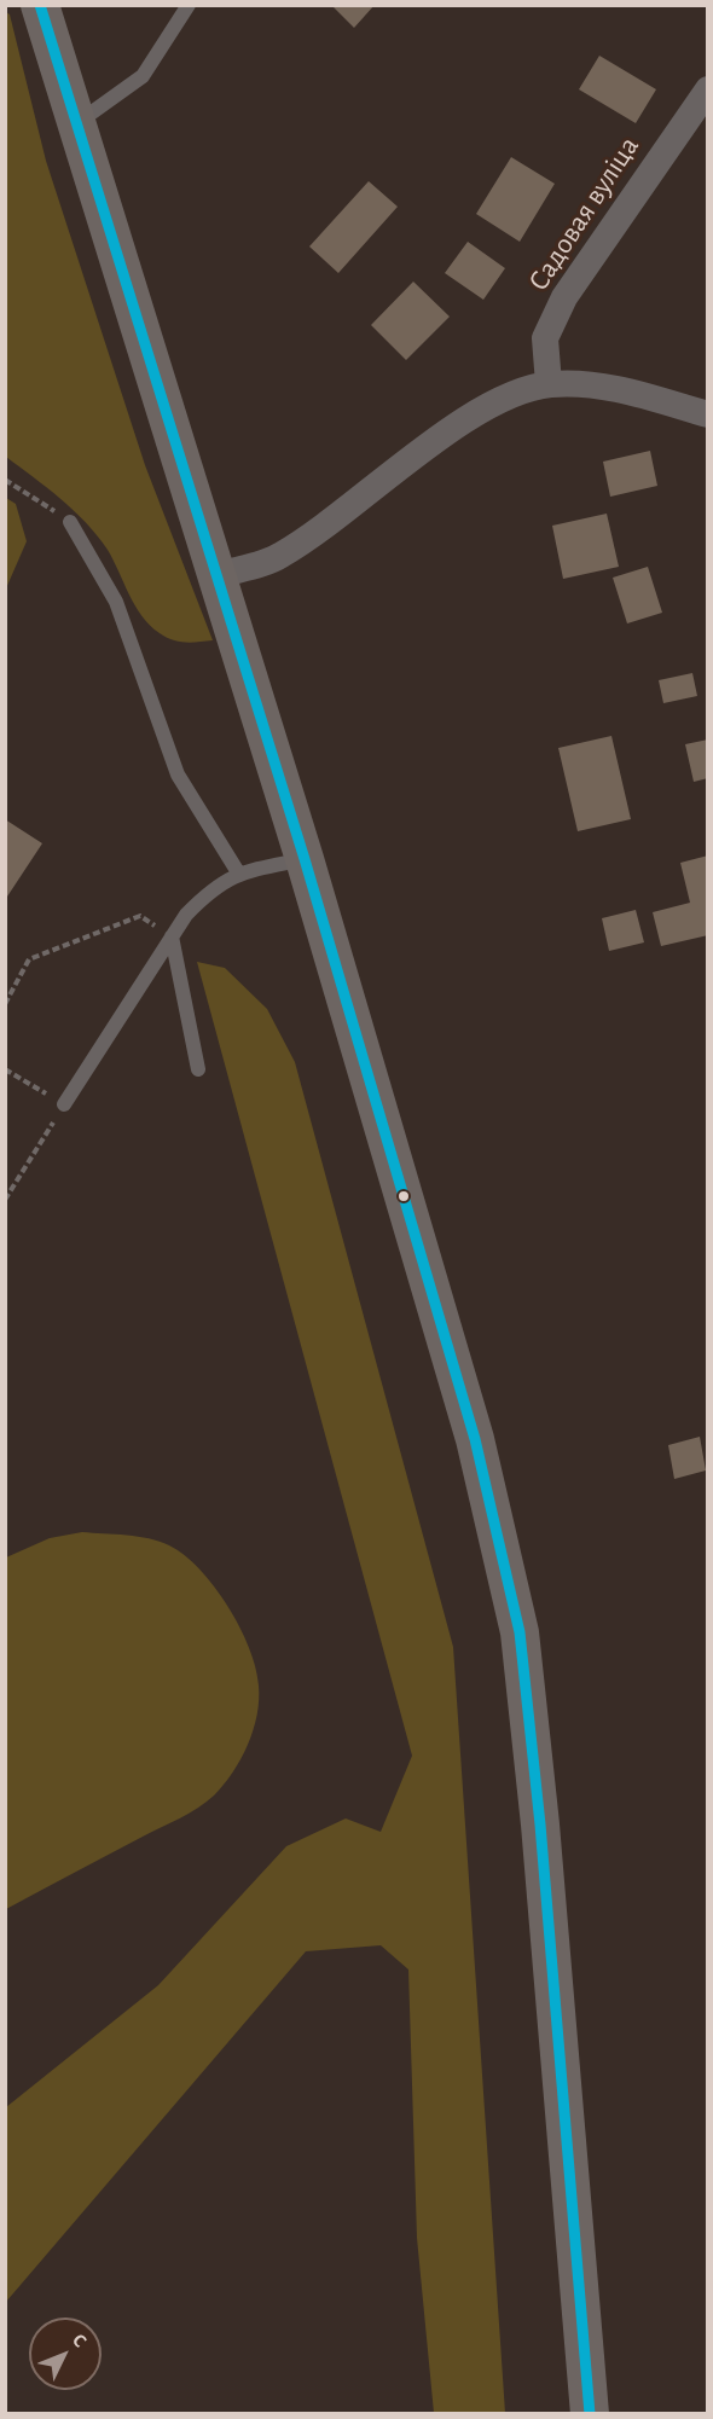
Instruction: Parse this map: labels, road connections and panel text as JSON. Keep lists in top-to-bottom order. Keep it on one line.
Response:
{"streets":{"street":["Садовая вуліца"]},"north":"top right"}
